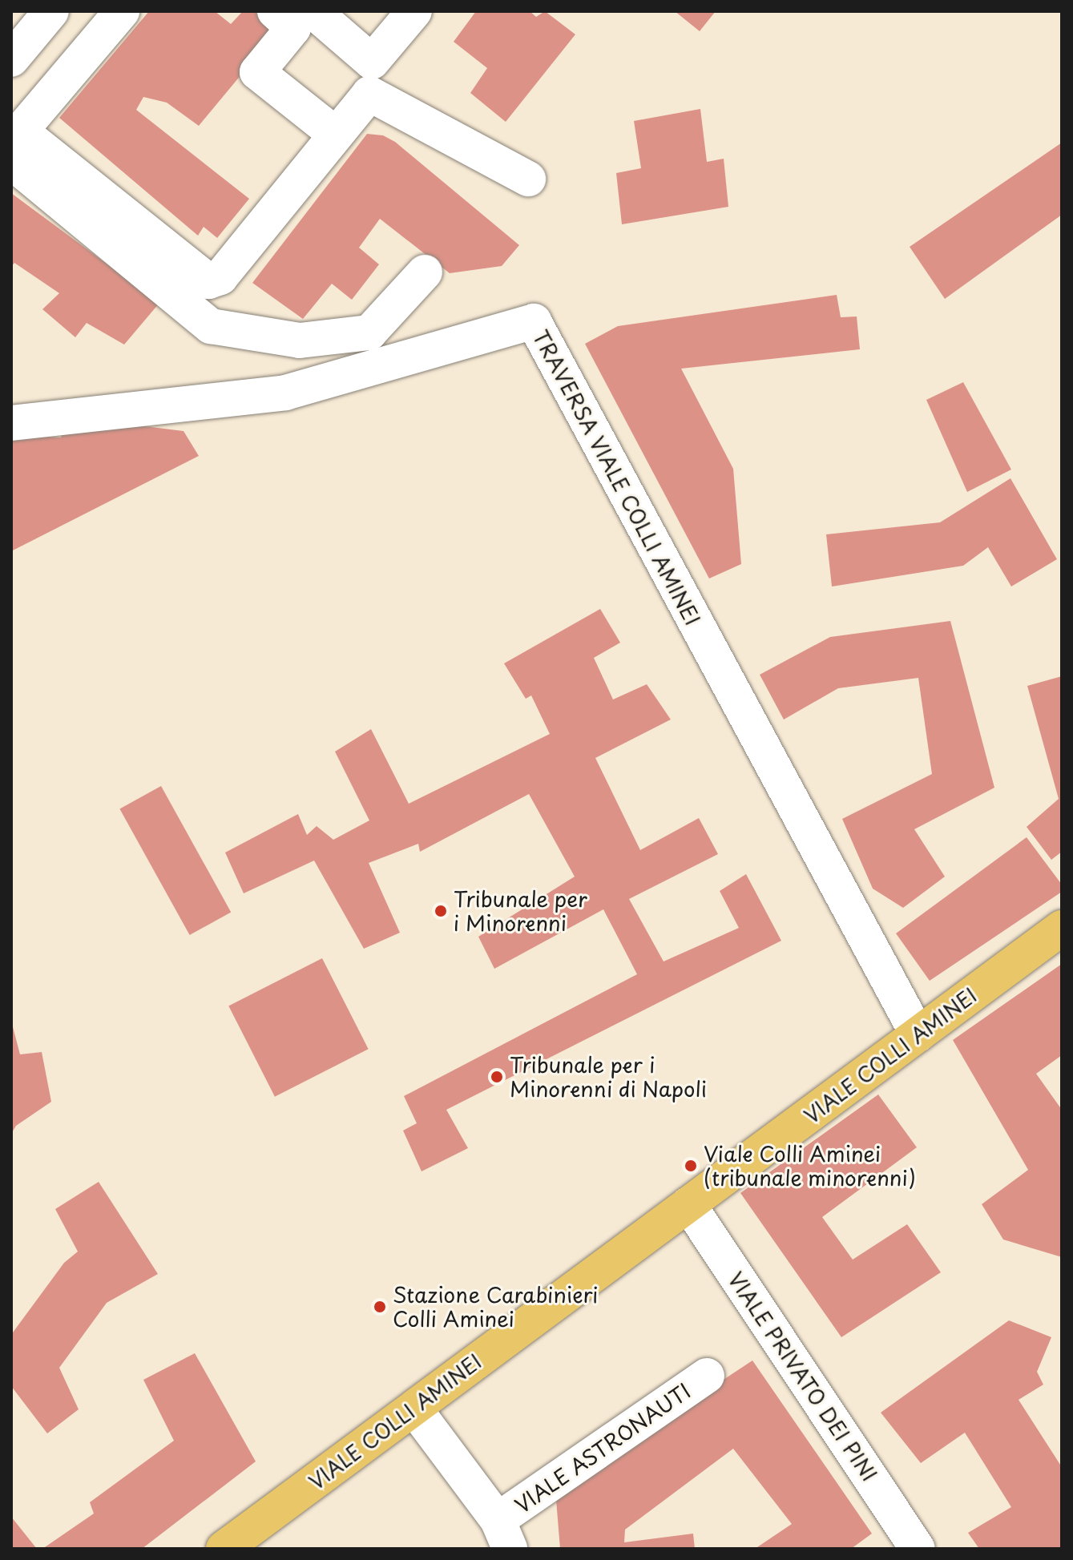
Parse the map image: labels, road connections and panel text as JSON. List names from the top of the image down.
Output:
{
  "streets": {
    "main road": ["VIALE COLLI AMINEI"],
    "street": ["TRAVERSA VIALE COLLI AMINEI", "VIALE PRIVATO DEI PINI", "VIALE ASTRONAUTI"]
  },
  "crossings": [
    ["TRAVERSA VIALE COLLI AMINEI", "VIALE COLLI AMINEI"],
    ["VIALE COLLI AMINEI", "VIALE PRIVATO DEI PINI"]
  ],
  "places": [
    "Tribunale per i Minorenni",
    "Tribunale per i Minorenni di Napoli",
    "Viale Colli Aminei (tribunale minorenni)",
    "Stazione Carabinieri Colli Aminei"
  ]
}
